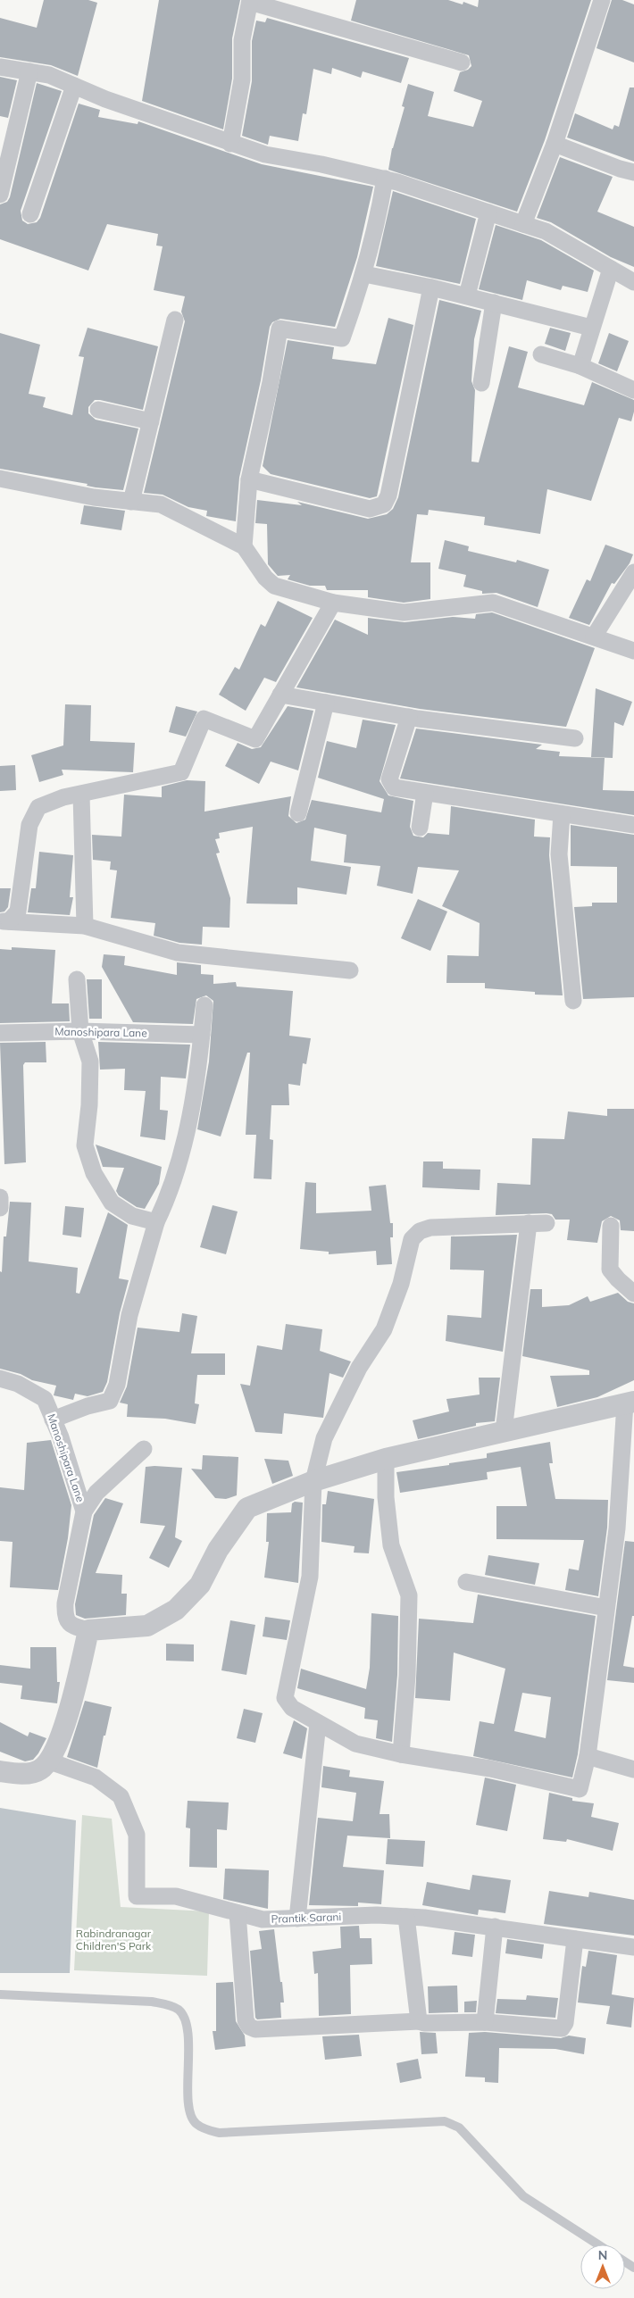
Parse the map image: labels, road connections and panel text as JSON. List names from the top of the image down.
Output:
{
  "streets": {
    "street": ["Manoshipara Lane", "Prantik Sarani"]
  },
  "parks": ["Rabindranagar Children'S Park"],
  "north": "top"
}
